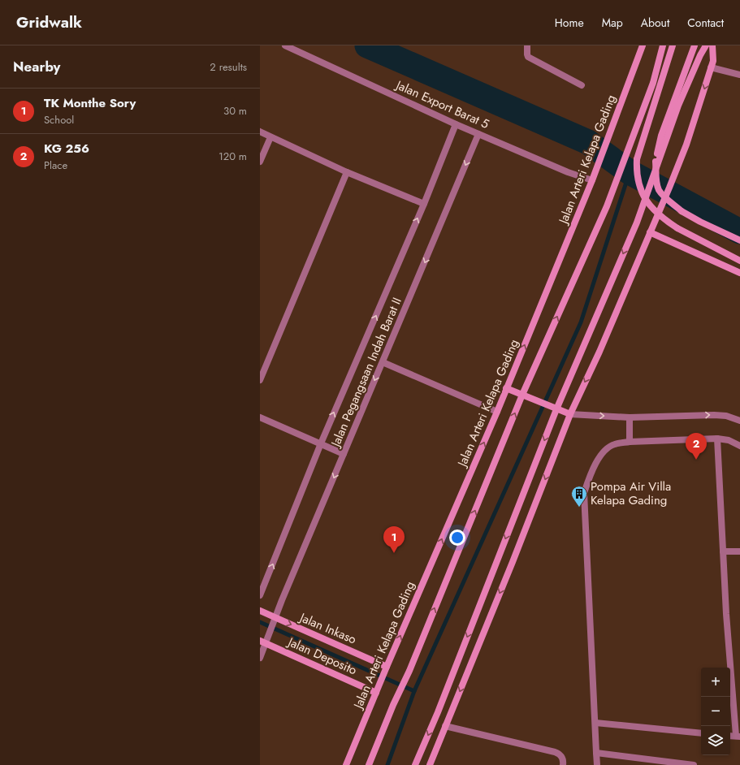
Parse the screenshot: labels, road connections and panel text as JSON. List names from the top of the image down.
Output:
{
  "streets": {
    "street": [
      "Jalan Export Barat 5",
      "Jalan Arteri Kelapa Gading",
      "Jalan Pegangsaan Indah Barat II",
      "Jalan Inkaso",
      "Jalan Deposito"
    ]
  },
  "crossings": [
    ["Jalan Export Barat 5", "Jalan Arteri Kelapa Gading"],
    ["Jalan Export Barat 5", "Jalan Pegangsaan Indah Barat II"],
    ["Jalan Arteri Kelapa Gading", "Jalan Inkaso"],
    ["Jalan Arteri Kelapa Gading", "Jalan Deposito"],
    ["Jalan Pegangsaan Indah Barat II", "Jalan Inkaso"],
    ["Jalan Pegangsaan Indah Barat II", "Jalan Deposito"]
  ],
  "one_way": ["Jalan Inkaso"],
  "places": {
    "building": ["Pompa Air Villa Kelapa Gading"]
  },
  "page": {
    "header": "Gridwalk",
    "nav": [
      "Home",
      "Map",
      "About",
      "Contact"
    ],
    "heading": ["Nearby", "2 results"],
    "list": [
      {
        "mark": "1",
        "name": "TK Monthe Sory",
        "note": "School",
        "value": "30 m"
      },
      {
        "mark": "2",
        "name": "KG 256",
        "note": "Place",
        "value": "120 m"
      }
    ],
    "pins": ["2", "1"],
    "map_buttons": ["+", "−"]
  }
}
